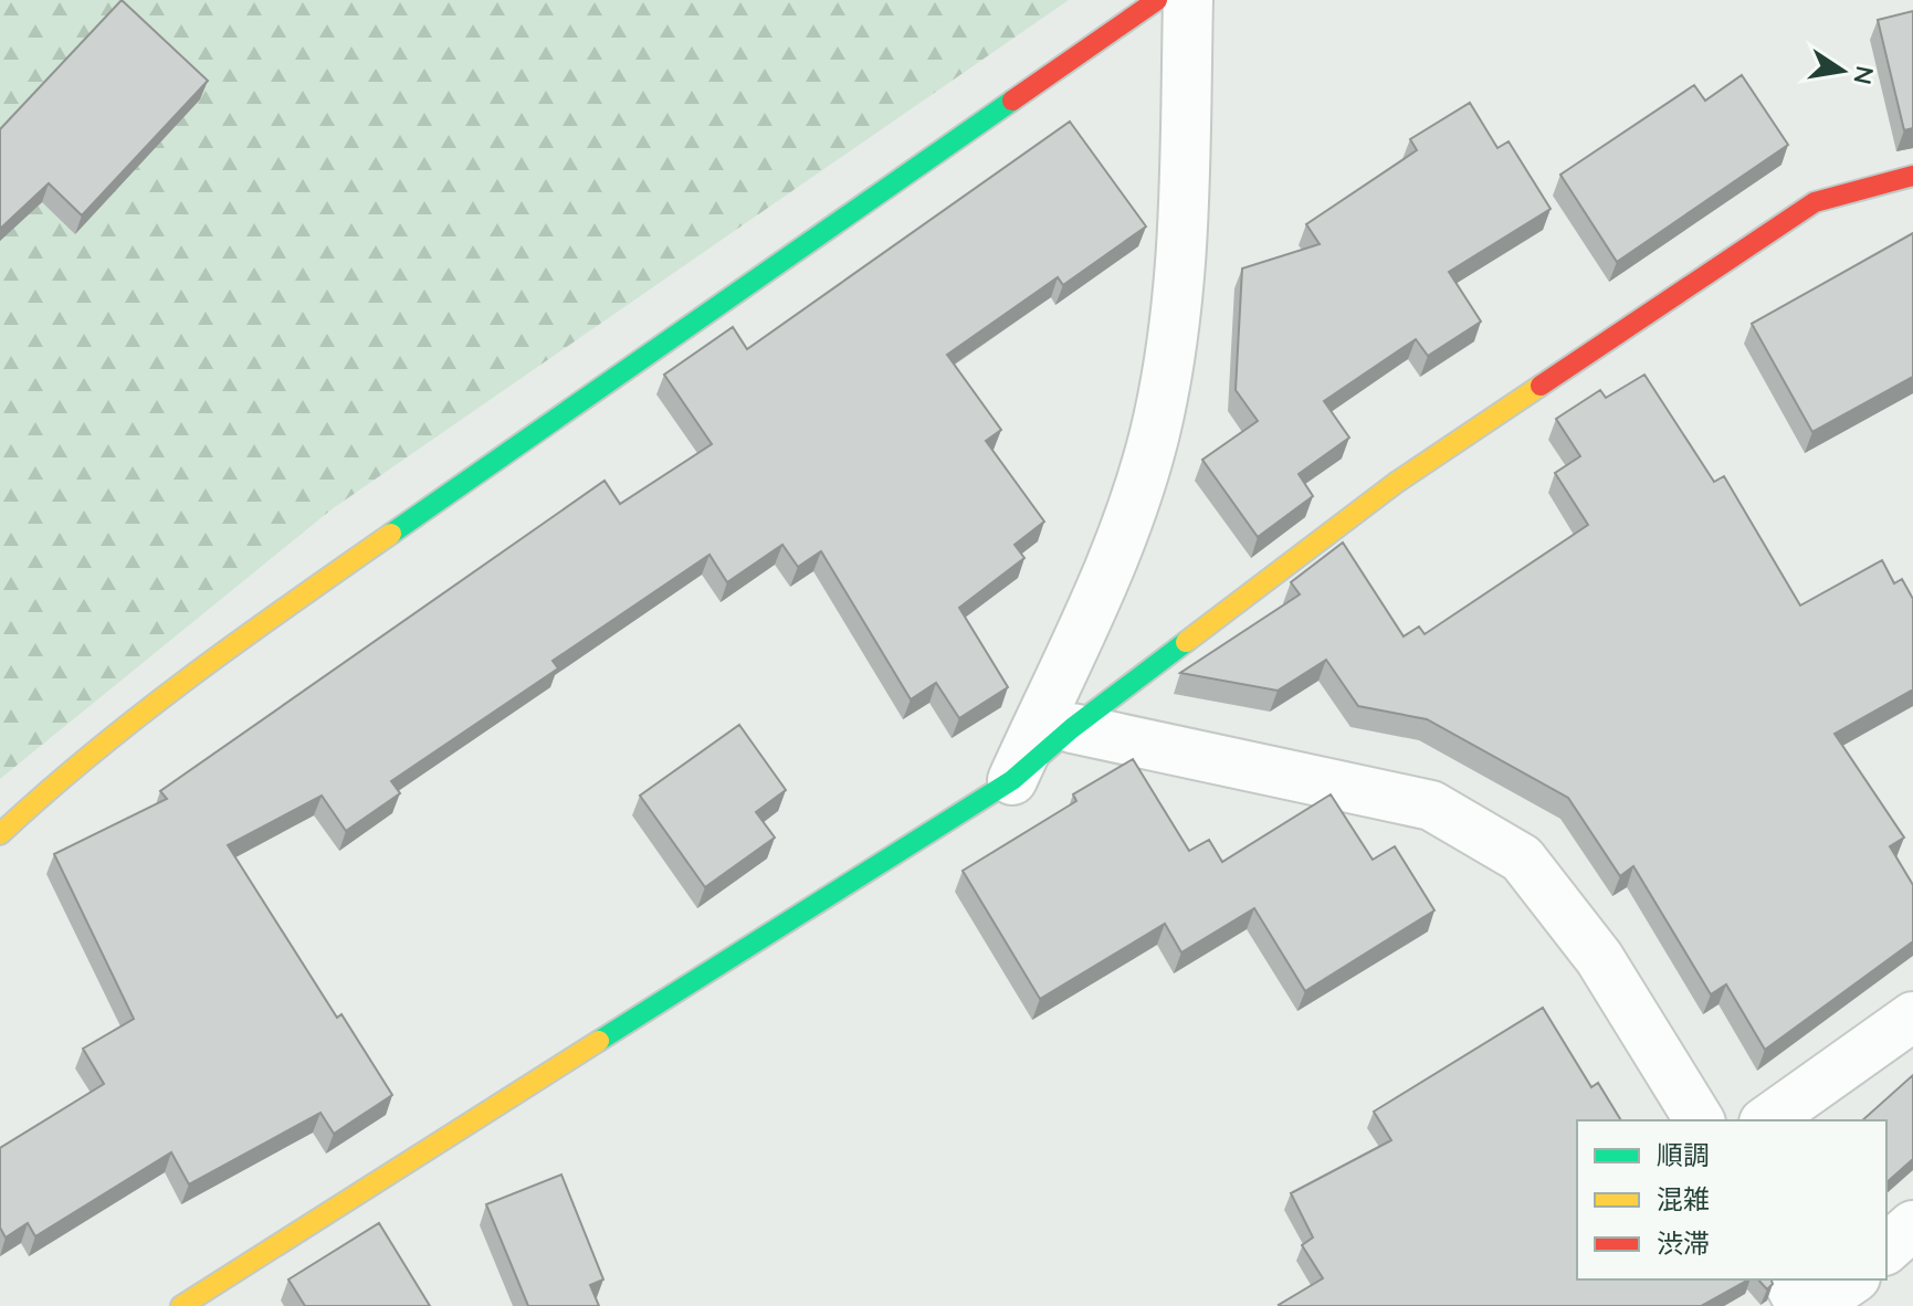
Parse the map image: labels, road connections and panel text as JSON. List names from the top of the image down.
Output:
{
  "legend": ["順調", "混雑", "渋滞"],
  "north": "right"
}
